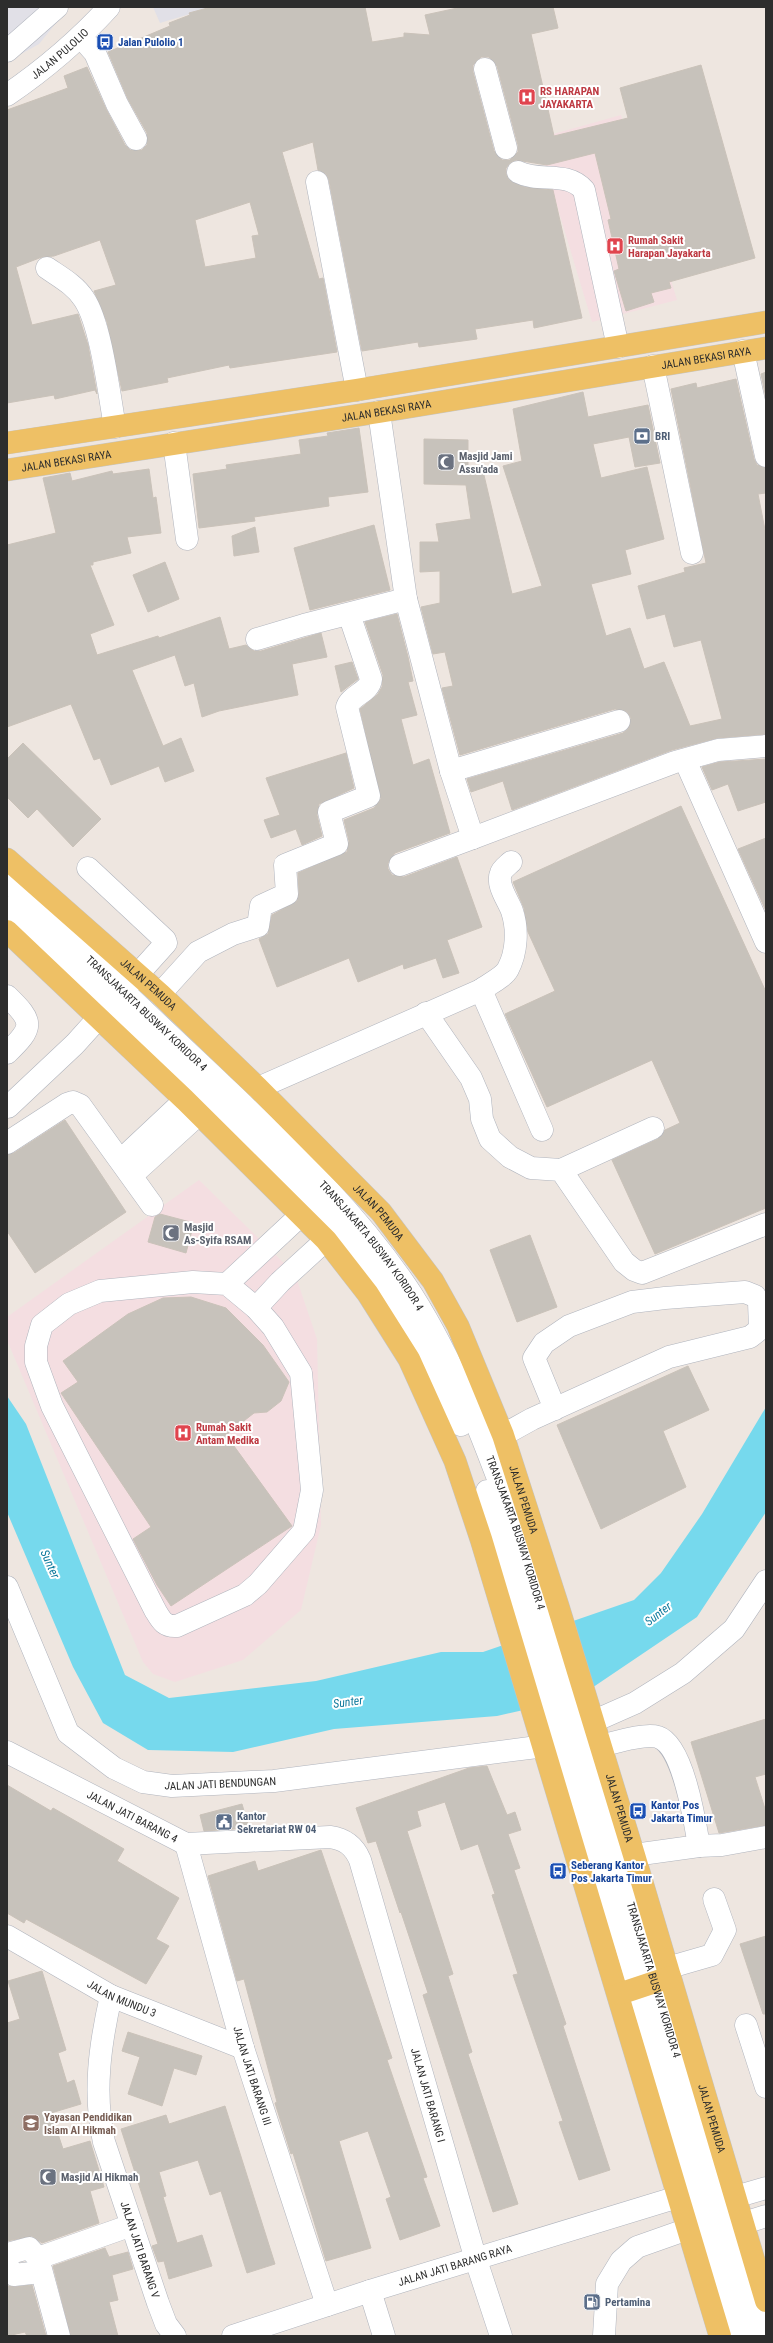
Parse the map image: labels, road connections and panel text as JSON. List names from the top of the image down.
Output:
{
  "streets": {
    "main road": ["JALAN BEKASI RAYA", "JALAN PEMUDA"],
    "street": [
      "JALAN PULOLIO",
      "TRANSJAKARTA BUSWAY KORIDOR 4",
      "JALAN JATI BENDUNGAN",
      "JALAN JATI BARANG 4",
      "JALAN MUNDU 3",
      "JALAN JATI BARANG III",
      "JALAN JATI BARANG I",
      "JALAN JATI BARANG V",
      "JALAN JATI BARANG RAYA"
    ]
  },
  "crossings": [
    ["JALAN PEMUDA", "TRANSJAKARTA BUSWAY KORIDOR 4"],
    ["JALAN PEMUDA", "JALAN JATI BENDUNGAN"],
    ["JALAN PEMUDA", "JALAN JATI BARANG RAYA"],
    ["JALAN JATI BARANG 4", "JALAN JATI BARANG III"],
    ["JALAN JATI BARANG 4", "JALAN JATI BARANG I"],
    ["JALAN MUNDU 3", "JALAN JATI BARANG III"],
    ["JALAN MUNDU 3", "JALAN JATI BARANG V"],
    ["JALAN JATI BARANG III", "JALAN JATI BARANG RAYA"],
    ["JALAN JATI BARANG I", "JALAN JATI BARANG RAYA"]
  ],
  "water": ["Sunter"],
  "places": {
    "bus stop": ["Jalan Pulolio 1", "Kantor Pos Jakarta Timur", "Seberang Kantor Pos Jakarta Timur"],
    "hospital": ["RS HARAPAN JAYAKARTA", "Rumah Sakit Harapan Jayakarta", "Rumah Sakit Antam Medika"],
    "bank": ["BRI"],
    "mosque": ["Masjid Jami Assu'ada", "Masjid As-Syifa RSAM", "Masjid Al Hikmah"],
    "public building": ["Kantor Sekretariat RW 04"],
    "school or university": ["Yayasan Pendidikan Islam Al Hikmah"],
    "fuel station": ["Pertamina"]
  }
}
